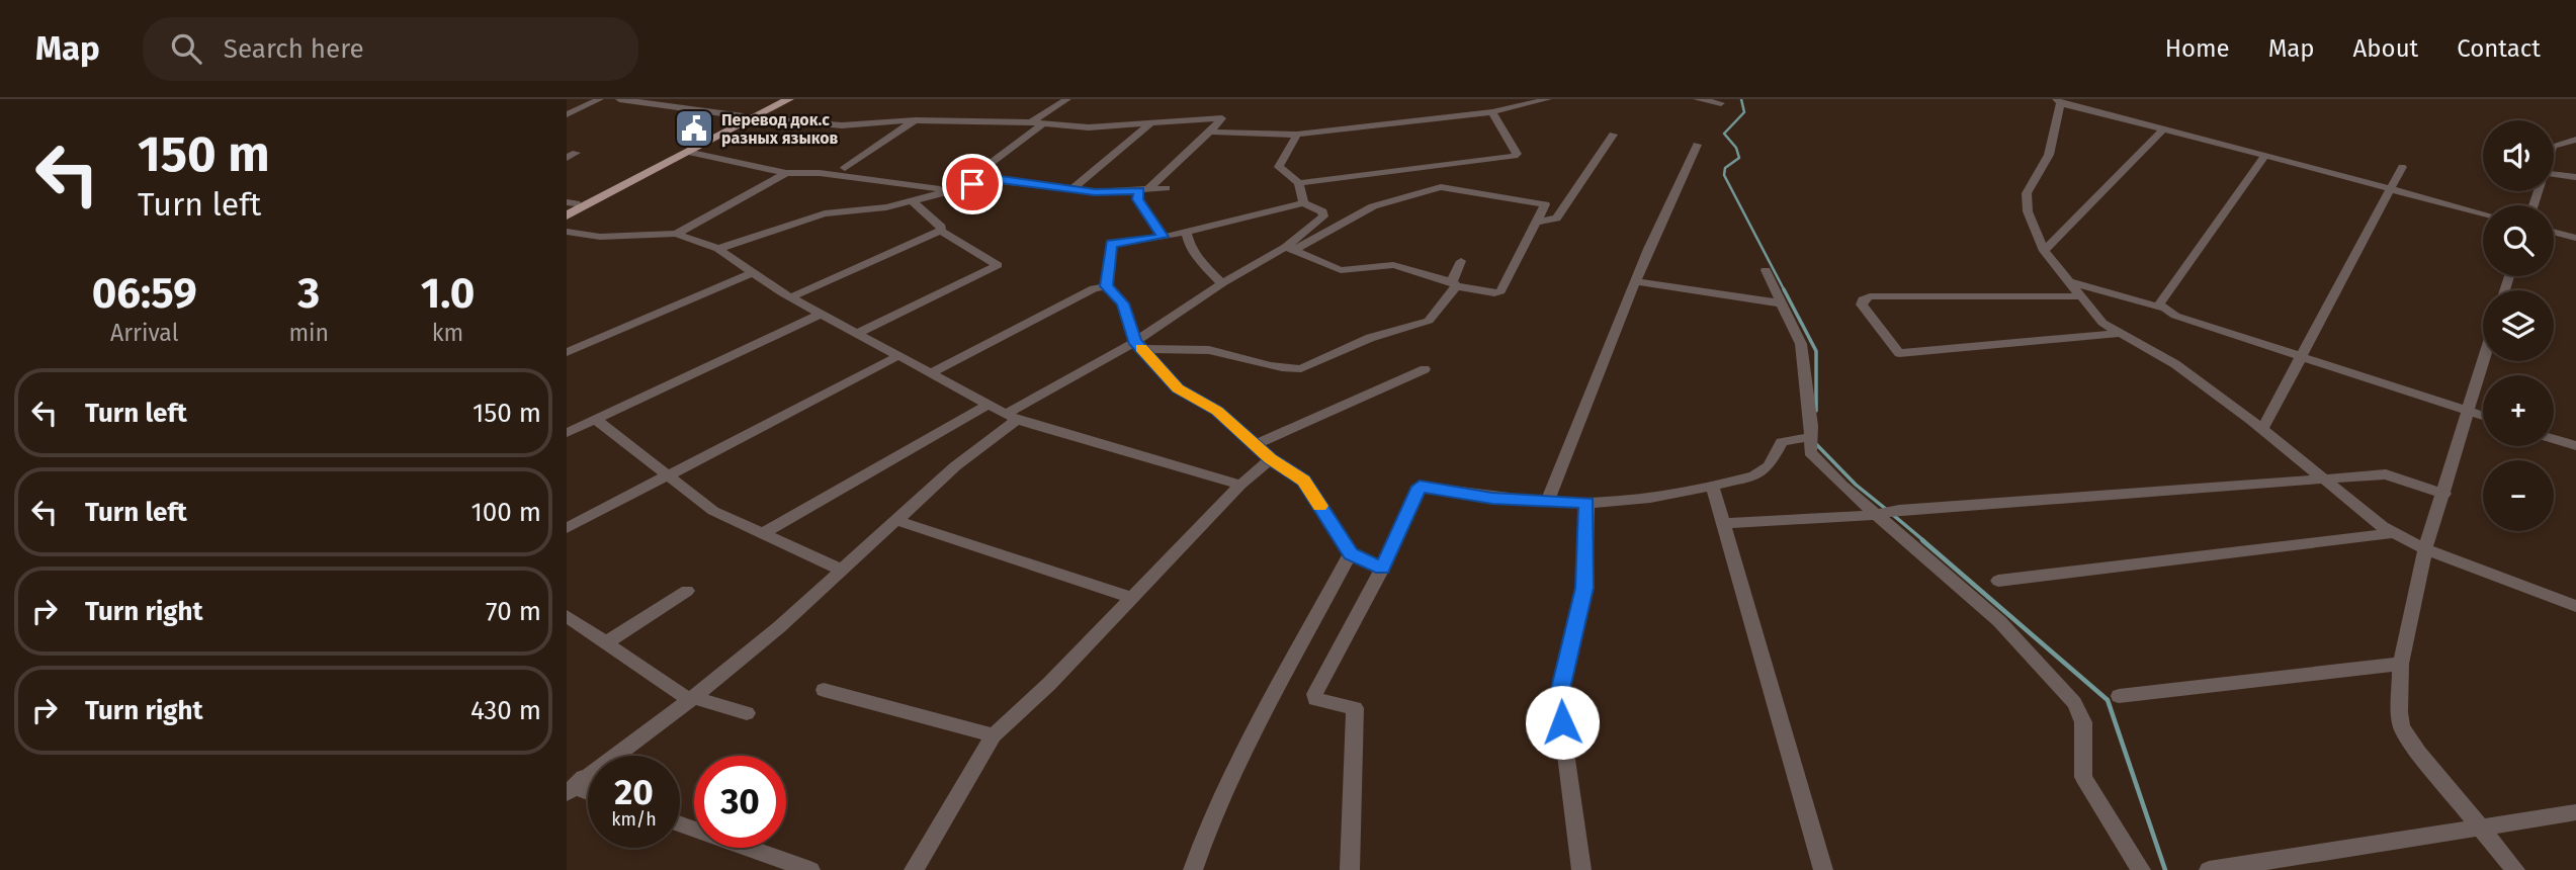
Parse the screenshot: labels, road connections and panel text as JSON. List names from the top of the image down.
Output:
{
  "places": {
    "public building": ["Перевод док.с разных языков"]
  },
  "page": {
    "header": "Map",
    "search": "Search here",
    "nav": [
      "Home",
      "Map",
      "About",
      "Contact"
    ],
    "turn": ["150 m", "Turn left"],
    "map_buttons": ["+", "−"],
    "eta": [
      "06:59",
      "Arrival",
      "3",
      "min",
      "1.0",
      "km"
    ],
    "list": [
      {
        "name": "Turn left",
        "value": "150 m"
      },
      {
        "name": "Turn left",
        "value": "100 m"
      },
      {
        "name": "Turn right",
        "value": "70 m"
      },
      {
        "name": "Turn right",
        "value": "430 m"
      }
    ],
    "speed": "20 km/h",
    "limit": "30"
  }
}
